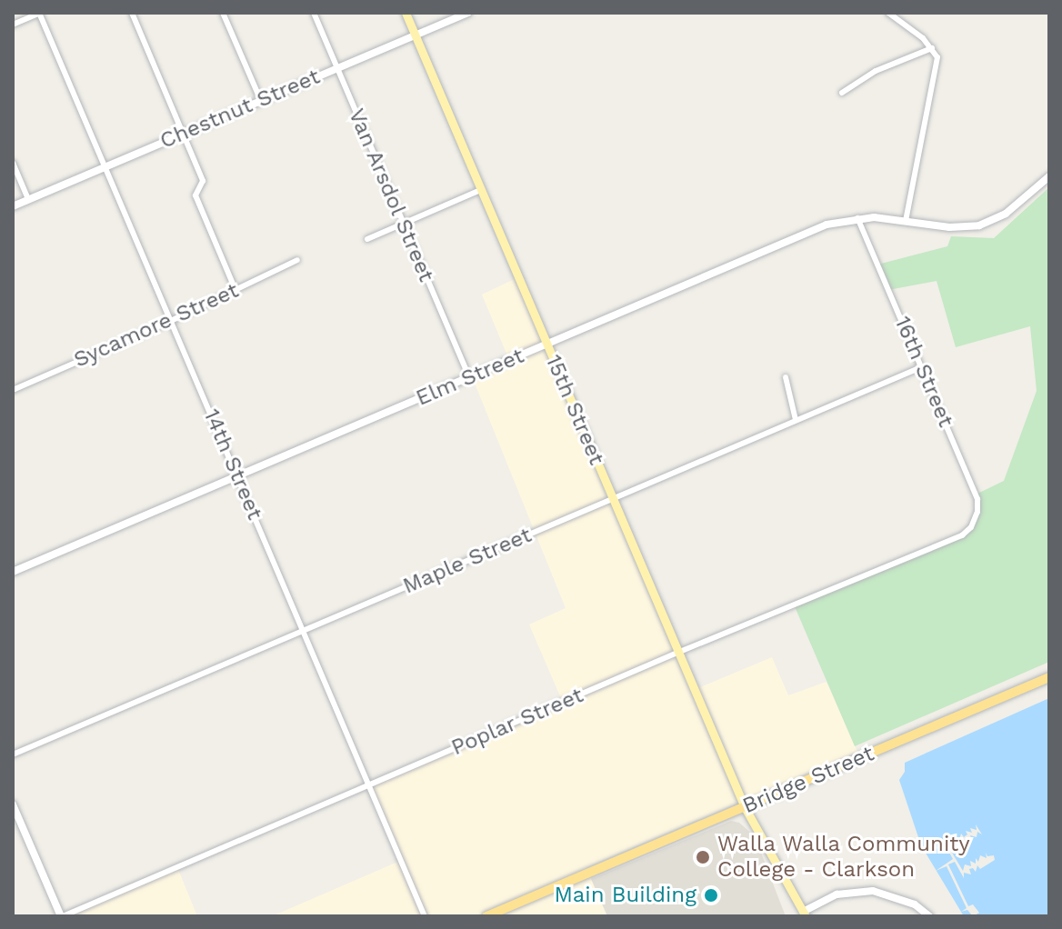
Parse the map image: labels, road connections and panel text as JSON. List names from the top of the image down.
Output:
{
  "streets": {
    "highway": ["Bridge Street"],
    "main road": ["Chestnut Street", "Elm Street", "15th Street"],
    "street": [
      "Van Arsdol Street",
      "Sycamore Street",
      "16th Street",
      "14th Street",
      "Maple Street",
      "Poplar Street"
    ]
  },
  "crossings": [
    ["Chestnut Street", "Van Arsdol Street"],
    ["Chestnut Street", "15th Street"],
    ["Chestnut Street", "14th Street"],
    ["Van Arsdol Street", "Elm Street"],
    ["Sycamore Street", "14th Street"],
    ["16th Street", "Elm Street"],
    ["16th Street", "Maple Street"],
    ["16th Street", "Poplar Street"],
    ["Elm Street", "15th Street"],
    ["Elm Street", "14th Street"],
    ["15th Street", "Maple Street"],
    ["15th Street", "Poplar Street"],
    ["15th Street", "Bridge Street"],
    ["14th Street", "Maple Street"],
    ["14th Street", "Poplar Street"]
  ],
  "places": ["Walla Walla Community College - Clarkson", "Main Building"]
}
